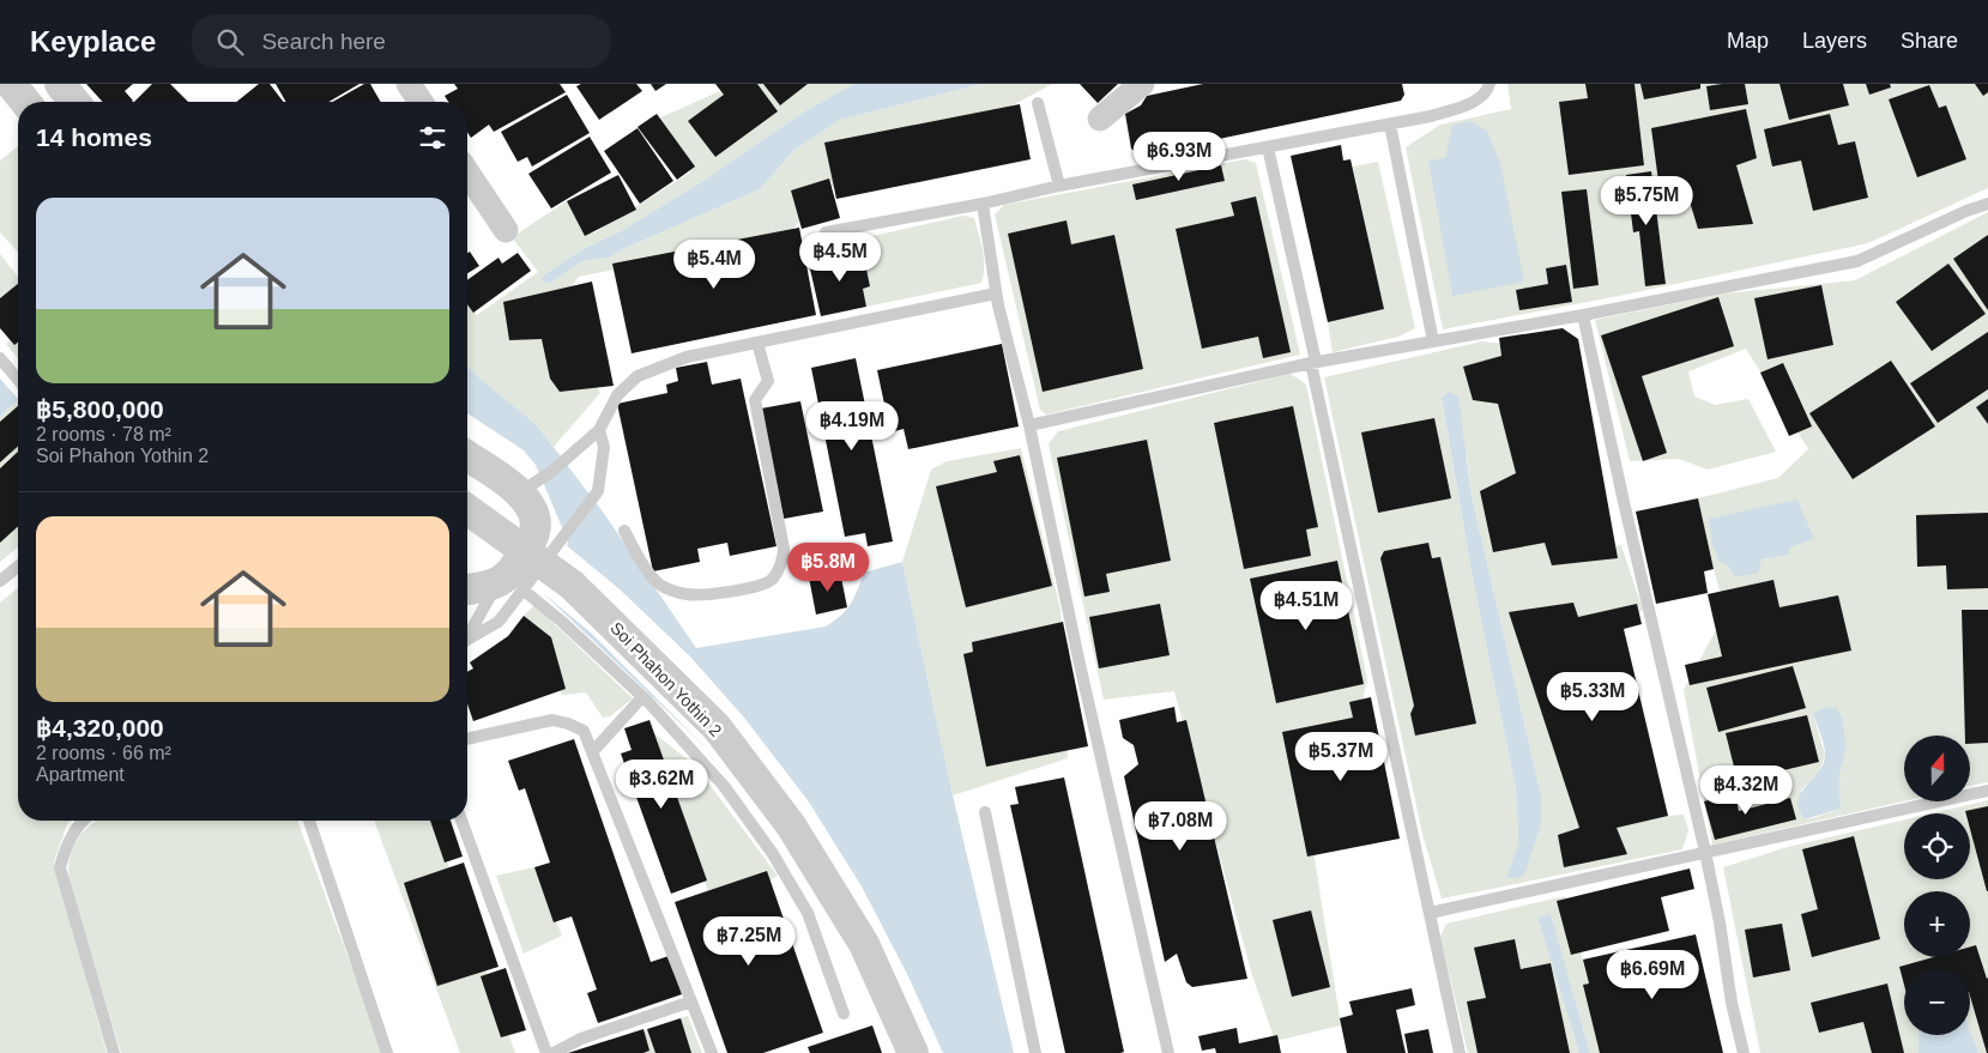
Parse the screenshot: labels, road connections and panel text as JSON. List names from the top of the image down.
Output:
{
  "streets": {
    "street": ["Soi Phahon Yothin 2"]
  },
  "north": "top",
  "page": {
    "header": "Keyplace",
    "search": "Search here",
    "nav": ["Map", "Layers", "Share"],
    "heading": "14 homes",
    "price": [
      "฿6.93M",
      "฿5.75M",
      "฿4.5M",
      "฿5.4M",
      "฿4.19M",
      "฿5.8M",
      "฿4.51M",
      "฿5.33M",
      "฿5.37M",
      "฿3.62M",
      "฿4.32M",
      "฿7.08M",
      "฿7.25M",
      "฿6.69M"
    ],
    "list": [
      {
        "name": "฿5,800,000",
        "note": "2 rooms · 78 m² · Soi Phahon Yothin 2"
      },
      {
        "name": "฿4,320,000",
        "note": "2 rooms · 66 m² · Apartment"
      }
    ],
    "map_buttons": ["+", "−"]
  }
}
